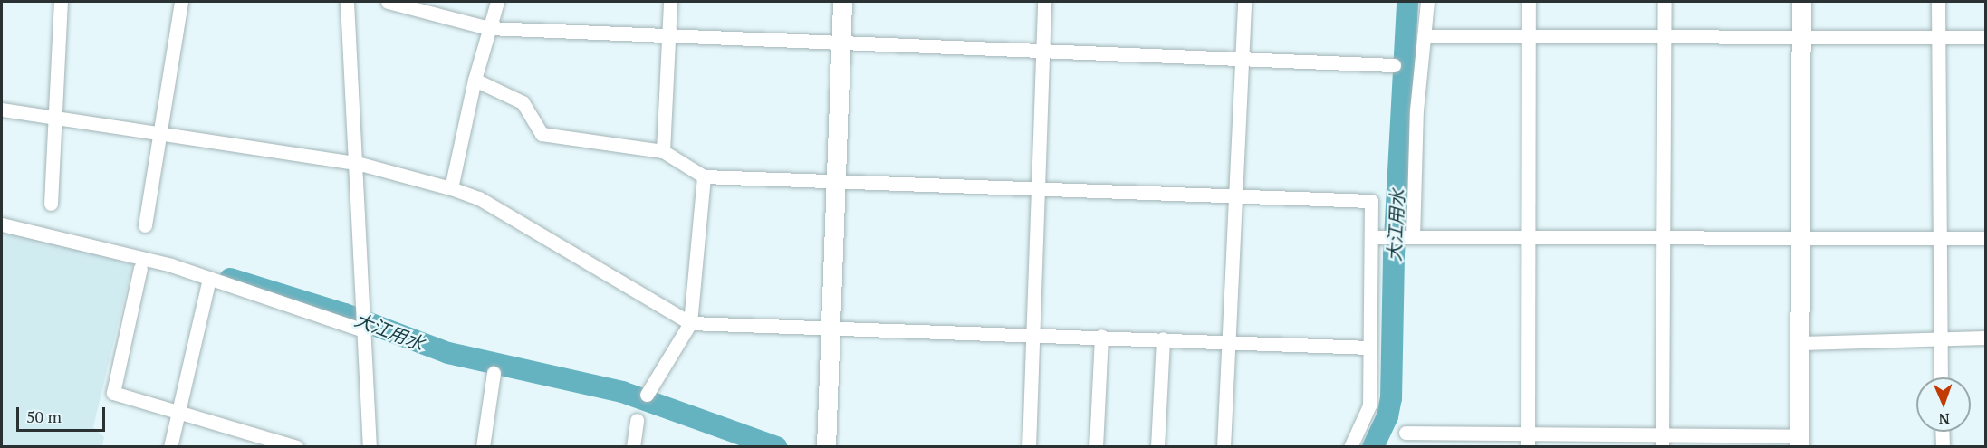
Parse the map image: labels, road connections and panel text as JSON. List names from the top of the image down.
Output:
{
  "water": ["大江用水"],
  "scale_bar": "50 m",
  "north": "bottom"
}
